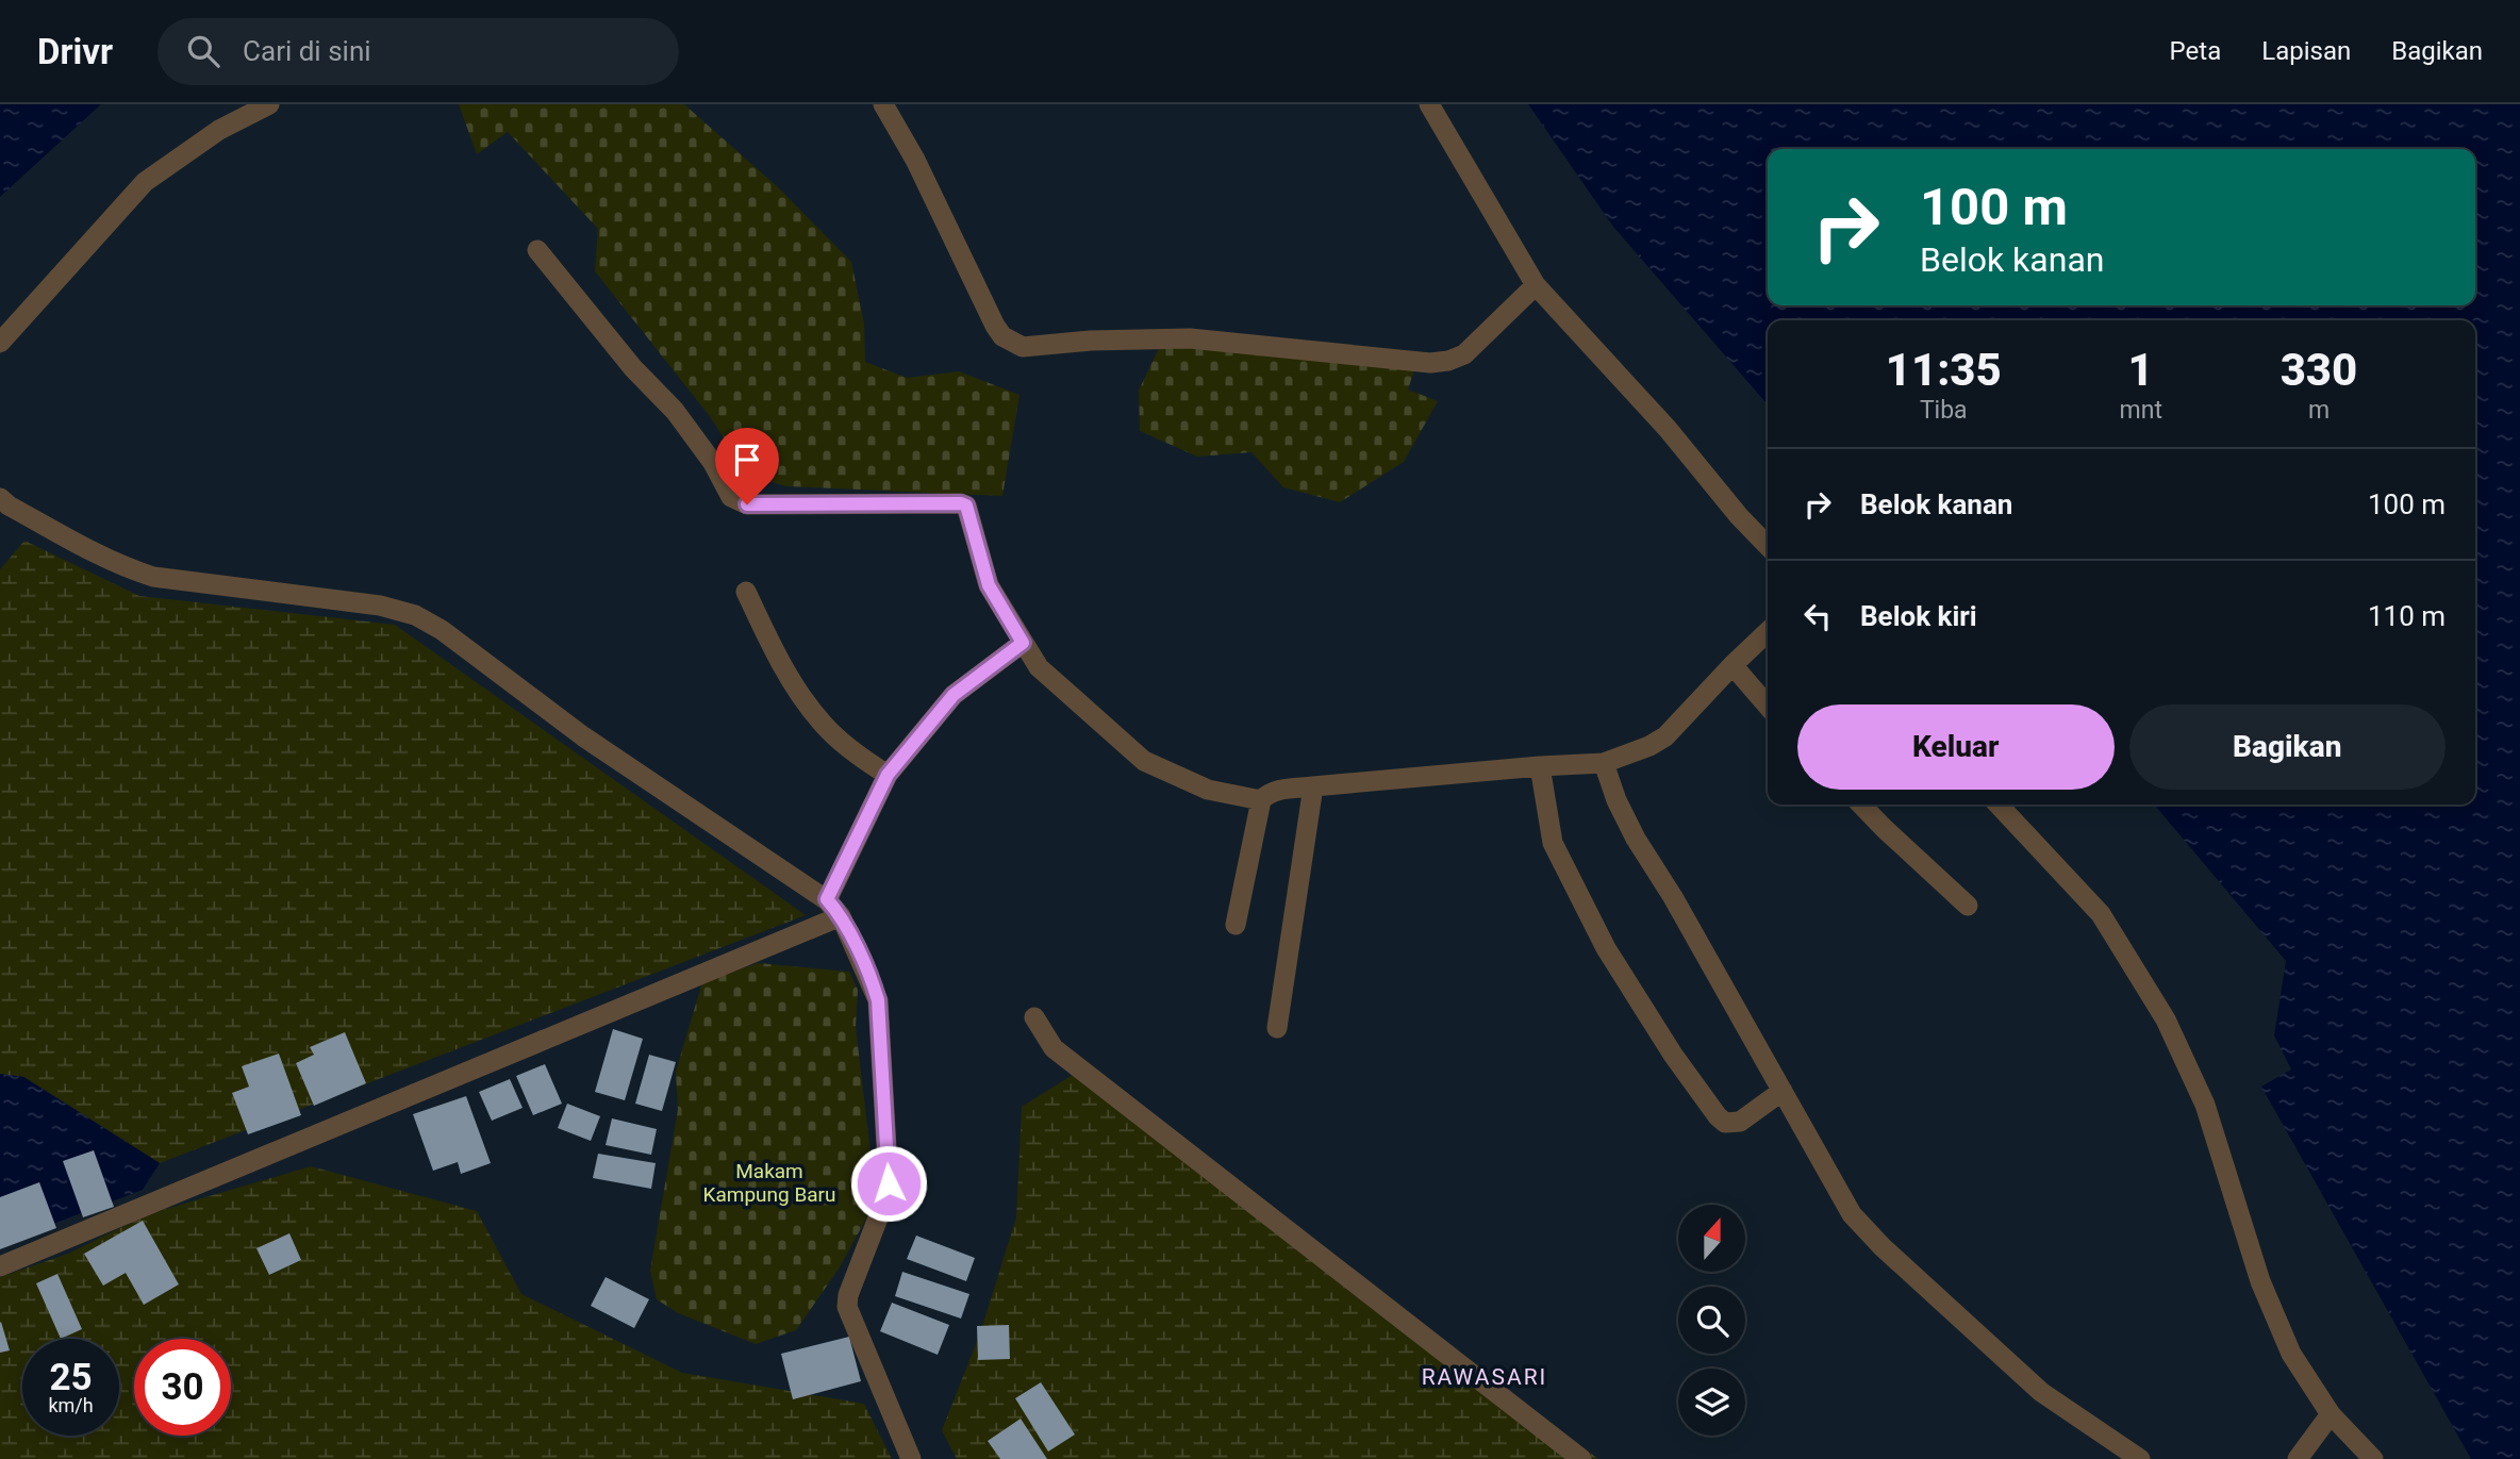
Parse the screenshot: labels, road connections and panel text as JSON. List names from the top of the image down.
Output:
{
  "districts": ["RAWASARI"],
  "parks": ["Makam Kampung Baru"],
  "north": "top",
  "page": {
    "header": "Drivr",
    "search": "Cari di sini",
    "nav": ["Peta", "Lapisan", "Bagikan"],
    "turn": ["100 m", "Belok kanan"],
    "eta": [
      "11:35",
      "Tiba",
      "1",
      "mnt",
      "330",
      "m"
    ],
    "list": [
      {
        "name": "Belok kanan",
        "value": "100 m"
      },
      {
        "name": "Belok kiri",
        "value": "110 m"
      }
    ],
    "buttons": ["Keluar", "Bagikan"],
    "speed": "25 km/h",
    "limit": "30"
  }
}
